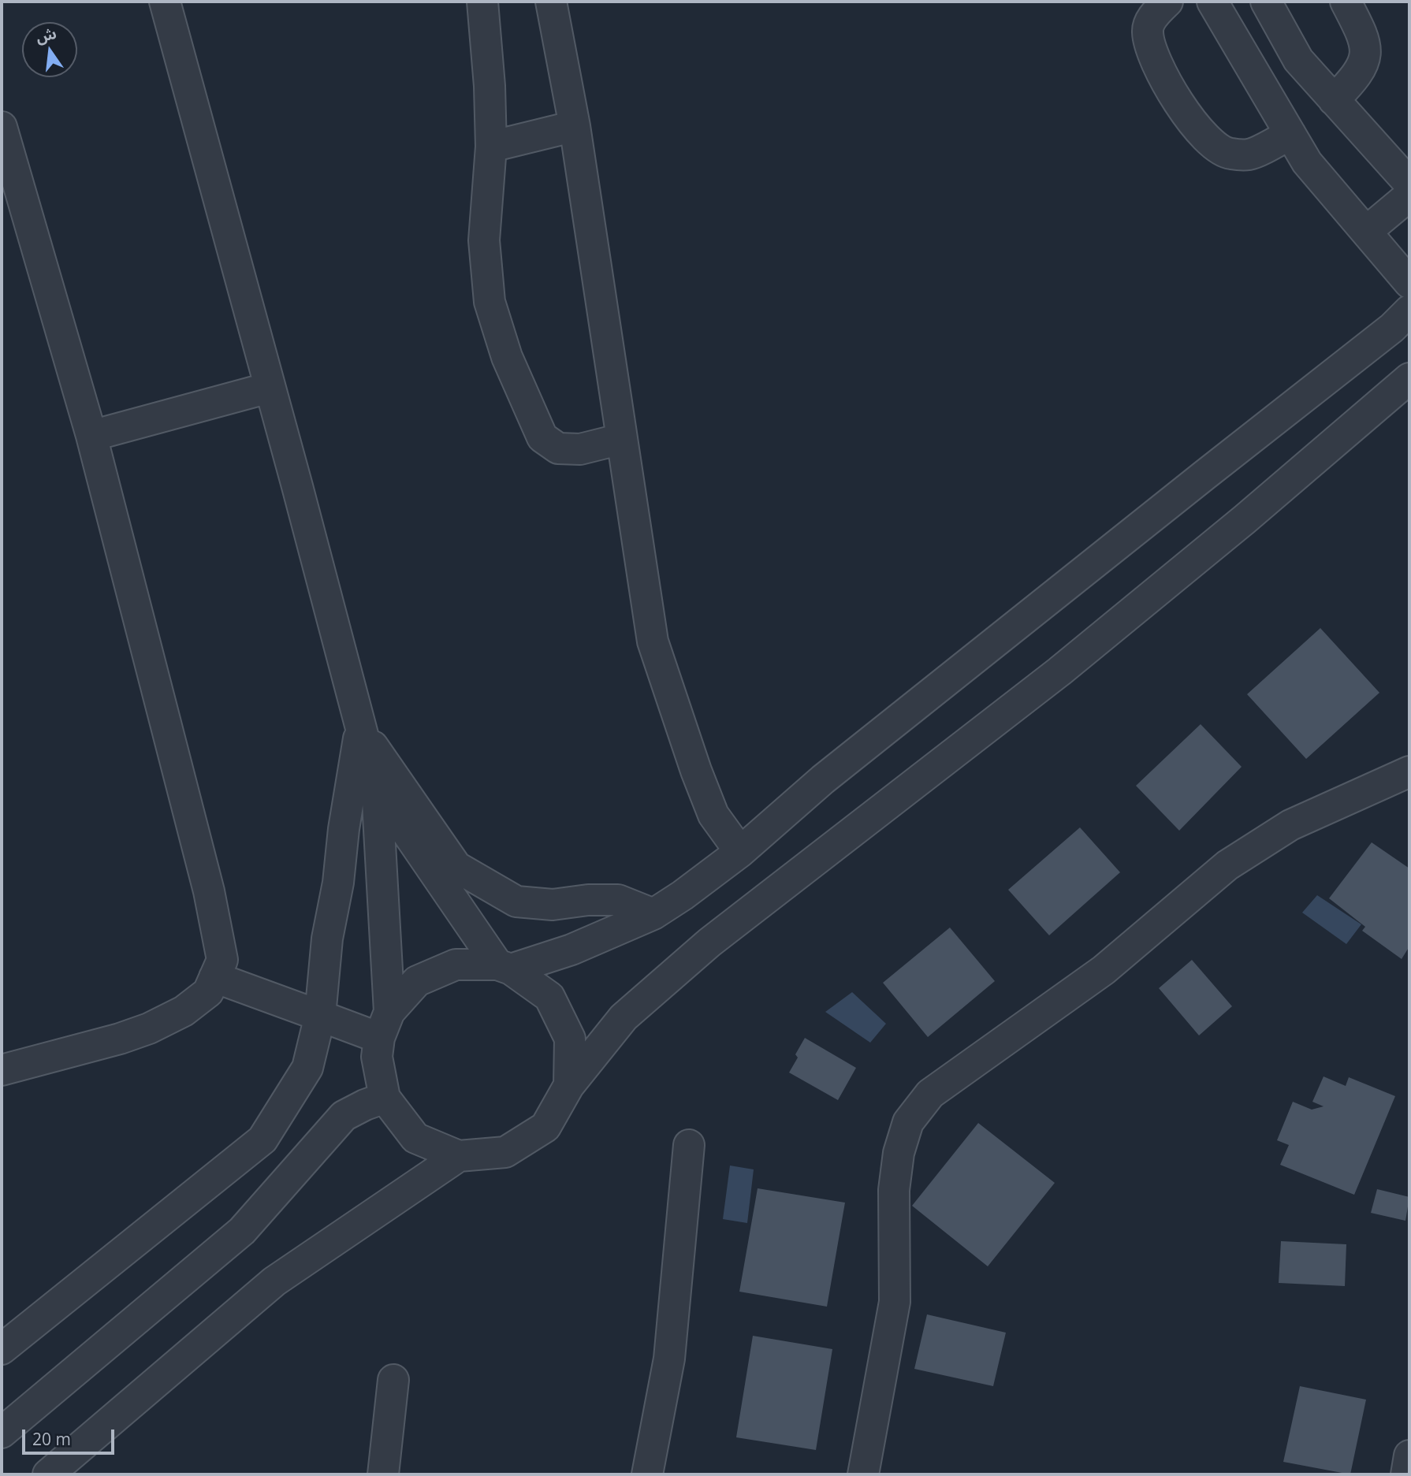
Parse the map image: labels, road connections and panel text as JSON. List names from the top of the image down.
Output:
{
  "scale_bar": "20 m",
  "north": "top"
}
